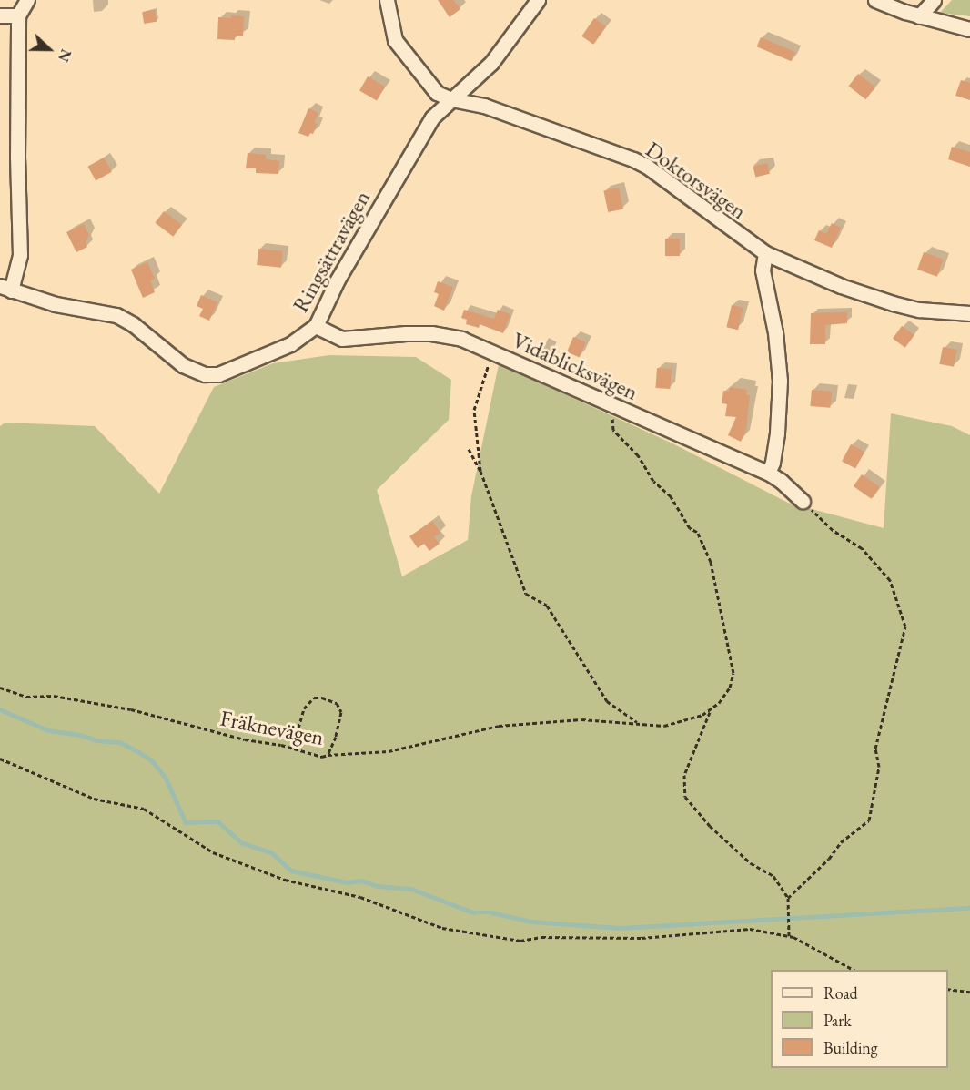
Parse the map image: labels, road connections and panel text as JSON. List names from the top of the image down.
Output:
{
  "streets": {
    "street": ["Doktorsvägen", "Ringsättravägen", "Vidablicksvägen"],
    "path": ["Fräknevägen"]
  },
  "crossings": [
    ["Doktorsvägen", "Ringsättravägen"],
    ["Ringsättravägen", "Vidablicksvägen"]
  ],
  "legend": ["Road", "Park", "Building"],
  "north": "right"
}
